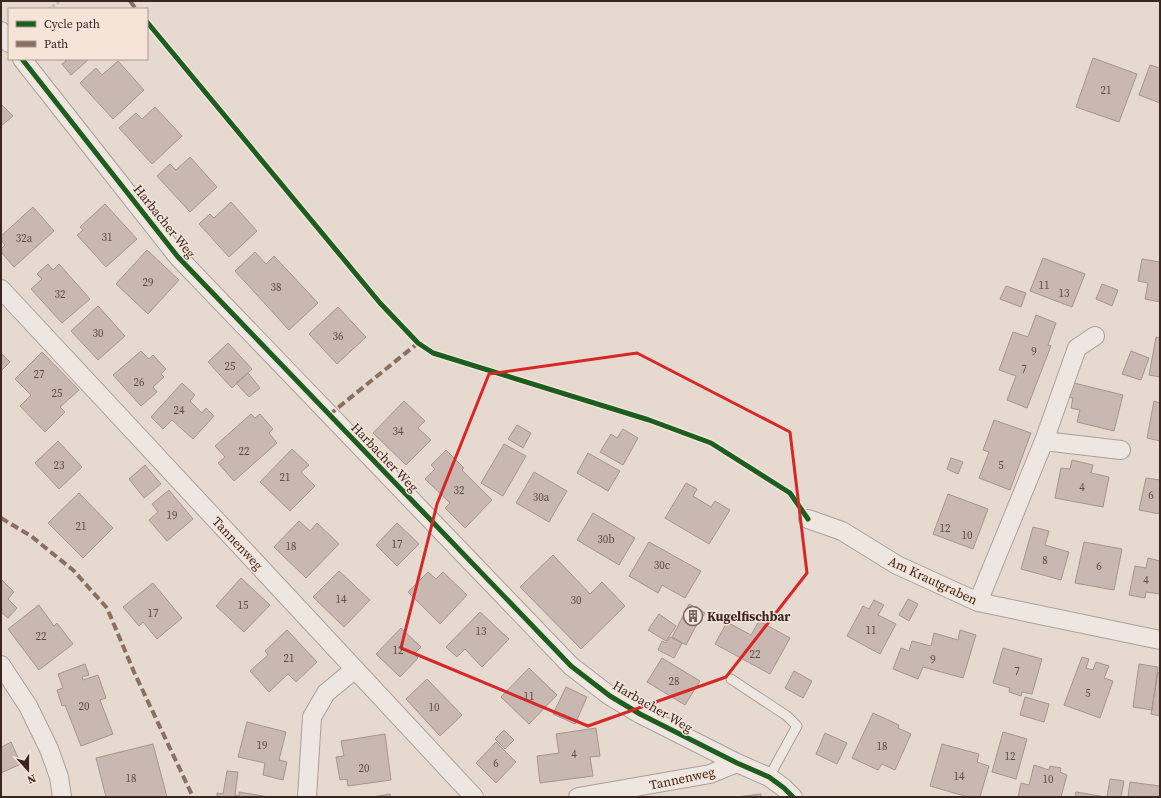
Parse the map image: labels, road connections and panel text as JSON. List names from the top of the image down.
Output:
{
  "streets": {
    "street": ["Harbacher Weg", "Tannenweg", "Am Krautgraben"]
  },
  "crossings": [
    ["Harbacher Weg", "Tannenweg"]
  ],
  "places": {
    "building": ["Kugelfischbar"]
  },
  "house_numbers": [
    "21",
    "31",
    "32a",
    "29",
    "11",
    "38",
    "13",
    "32",
    "30",
    "36",
    "9",
    "25",
    "7",
    "27",
    "26",
    "25",
    "24",
    "34",
    "22",
    "23",
    "5",
    "21",
    "4",
    "32",
    "6",
    "30a",
    "19",
    "21",
    "12",
    "10",
    "30b",
    "17",
    "18",
    "8",
    "30c",
    "6",
    "4",
    "14",
    "30",
    "15",
    "17",
    "11",
    "13",
    "22",
    "12",
    "22",
    "21",
    "9",
    "7",
    "28",
    "5",
    "11",
    "20",
    "10",
    "19",
    "18",
    "4",
    "12",
    "6",
    "20",
    "14",
    "18",
    "10"
  ],
  "legend": ["Cycle path", "Path"],
  "north": "bottom"
}
